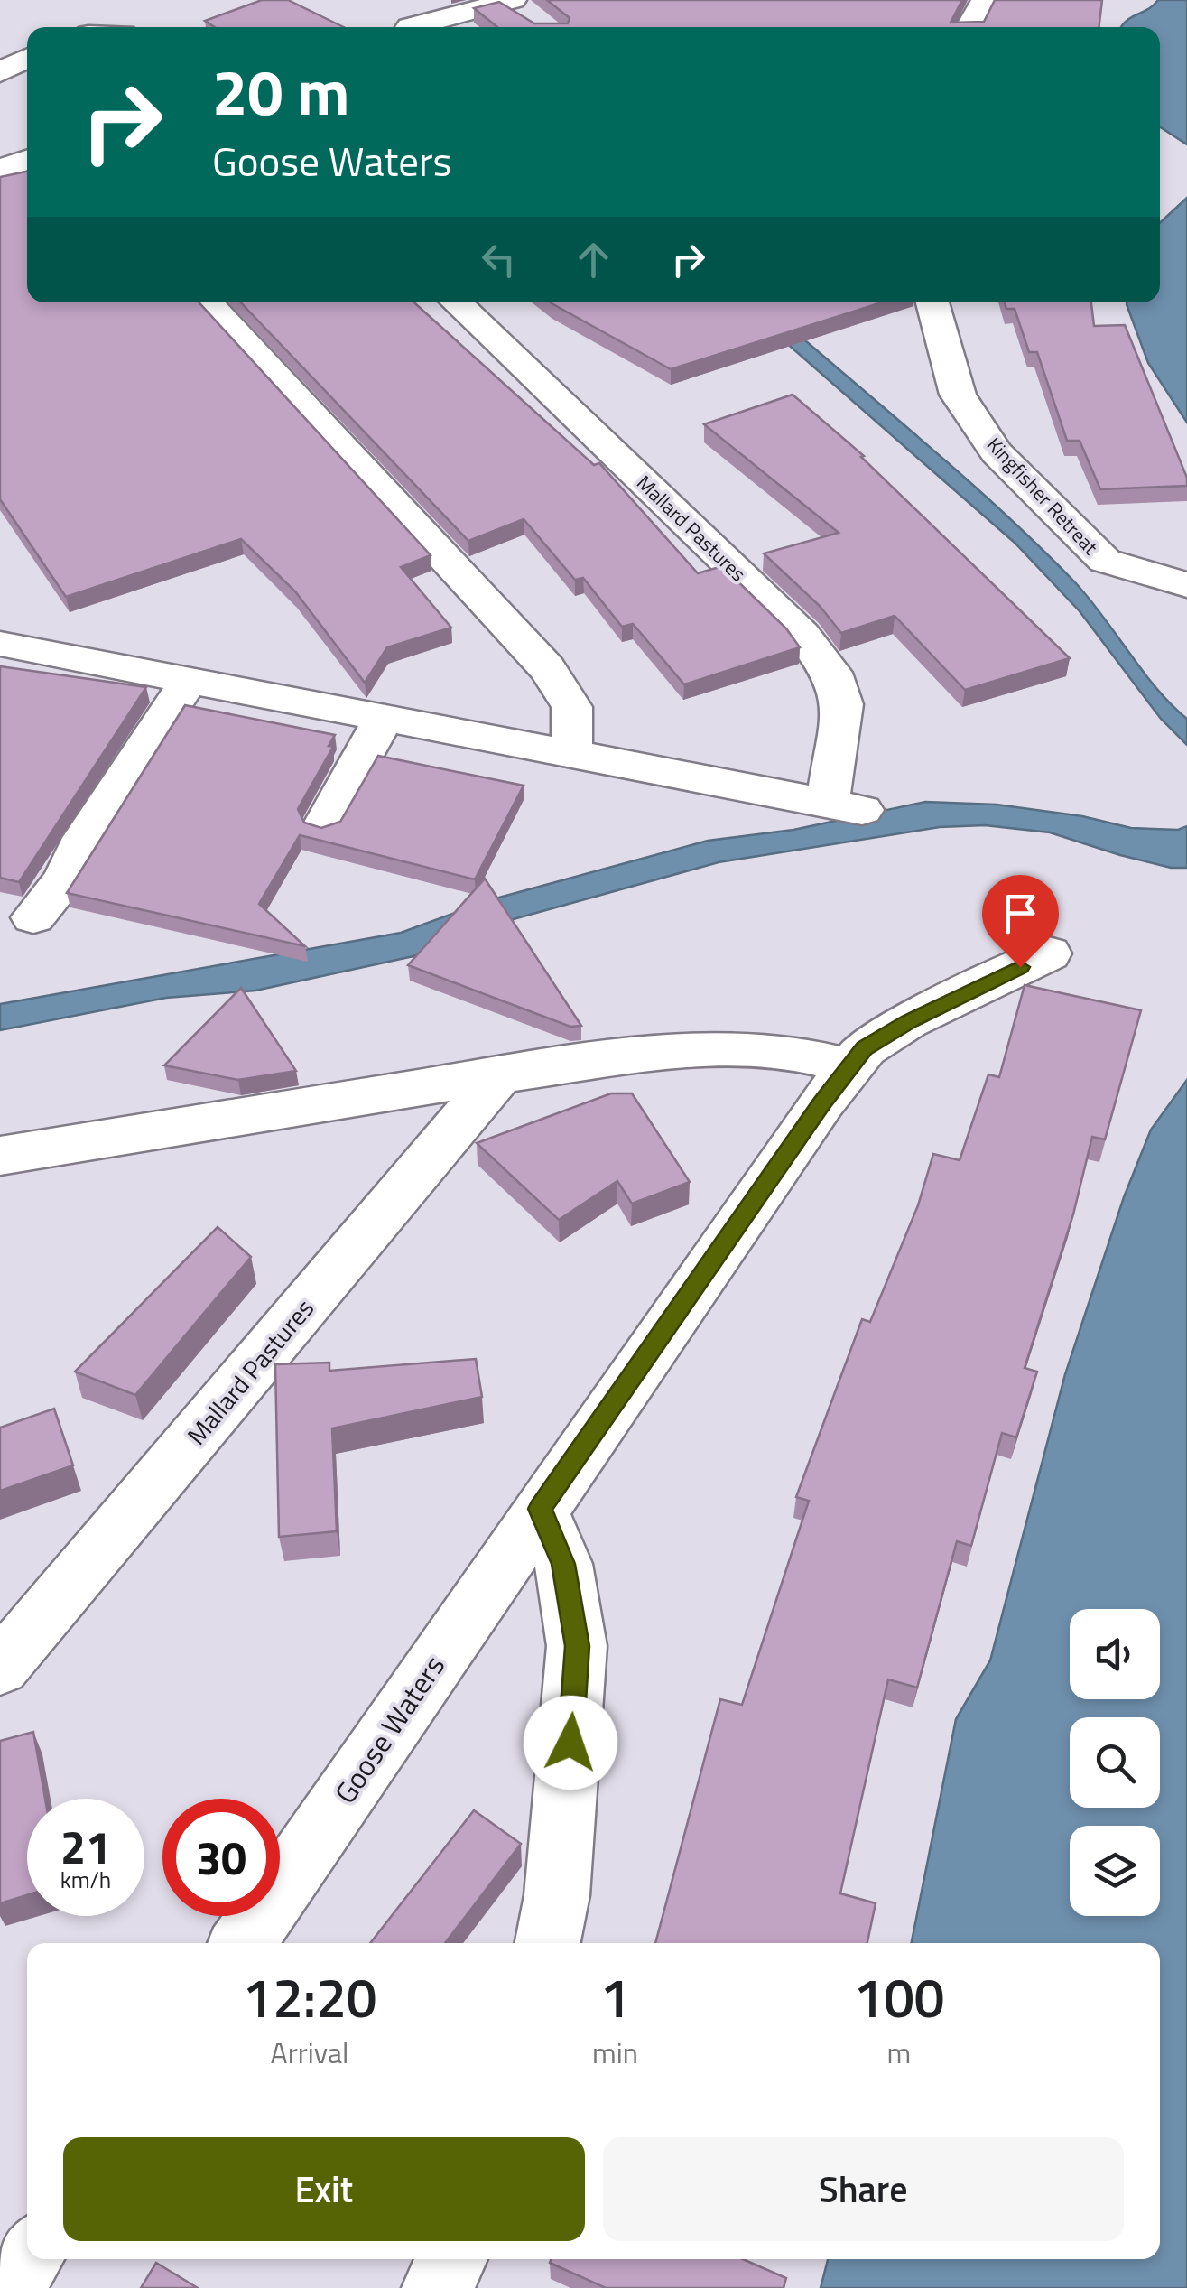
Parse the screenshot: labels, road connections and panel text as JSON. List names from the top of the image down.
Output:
{
  "streets": {
    "street": ["Kingfisher Retreat", "Mallard Pastures", "Goose Waters"]
  },
  "page": {
    "turn": ["20 m", "Goose Waters"],
    "speed": "21 km/h",
    "limit": "30",
    "eta": [
      "12:20",
      "Arrival",
      "1",
      "min",
      "100",
      "m"
    ],
    "buttons": ["Exit", "Share"]
  }
}
